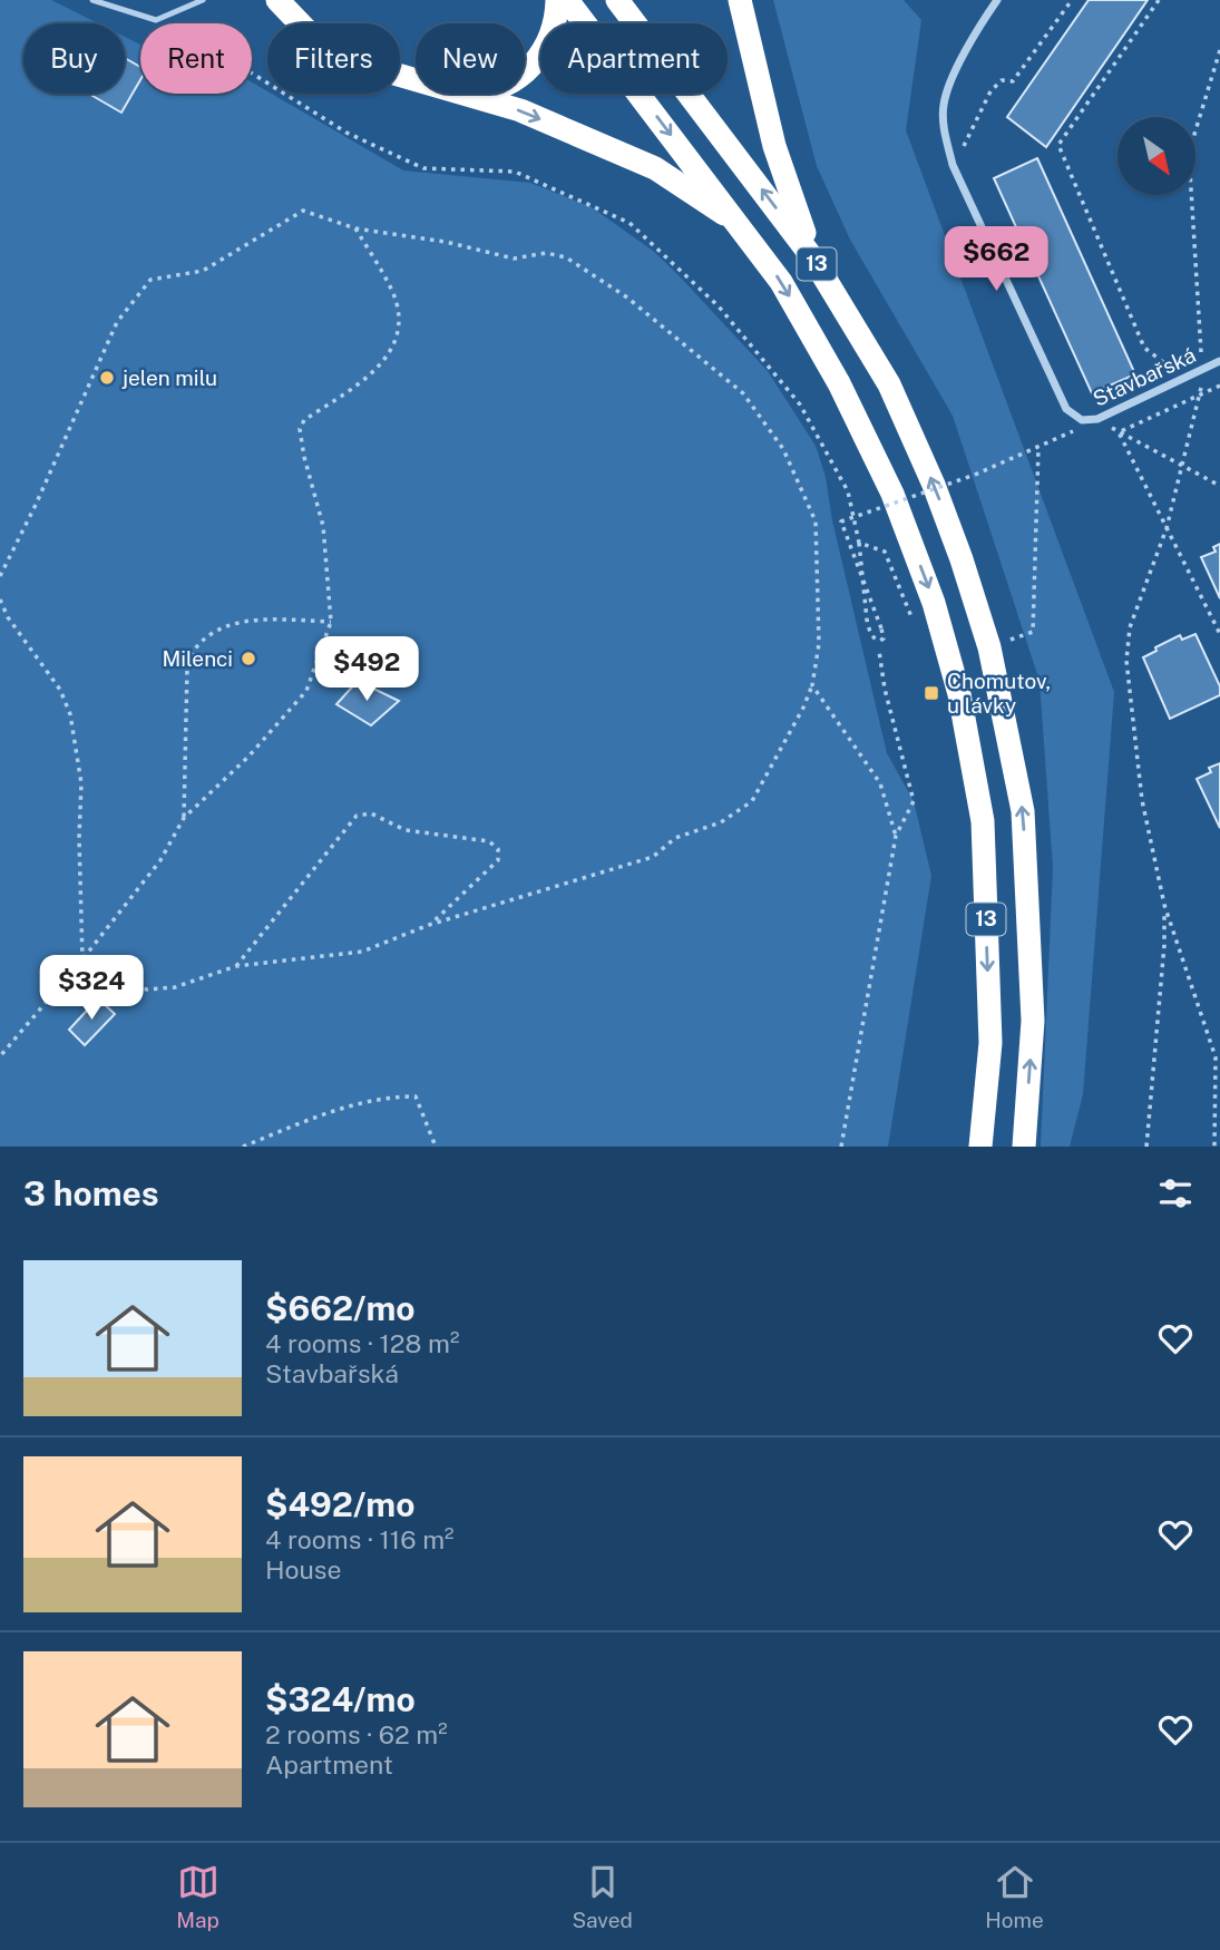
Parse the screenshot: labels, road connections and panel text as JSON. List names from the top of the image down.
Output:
{
  "streets": {
    "highway": ["13"],
    "street": ["Stavbařská"]
  },
  "places": {
    "other": ["jelen milu", "Milenci"],
    "transit": ["Chomutov, u lávky"]
  },
  "north": "bottom right",
  "page": {
    "chip": [
      "Buy",
      "Rent",
      "Filters",
      "New",
      "Apartment"
    ],
    "price": ["$662", "$492", "$324"],
    "heading": "3 homes",
    "list": [
      {
        "name": "$662/mo",
        "note": "4 rooms · 128 m² · Stavbařská"
      },
      {
        "name": "$492/mo",
        "note": "4 rooms · 116 m² · House"
      },
      {
        "name": "$324/mo",
        "note": "2 rooms · 62 m² · Apartment"
      }
    ],
    "tabs": ["Map", "Saved", "Home"]
  }
}
